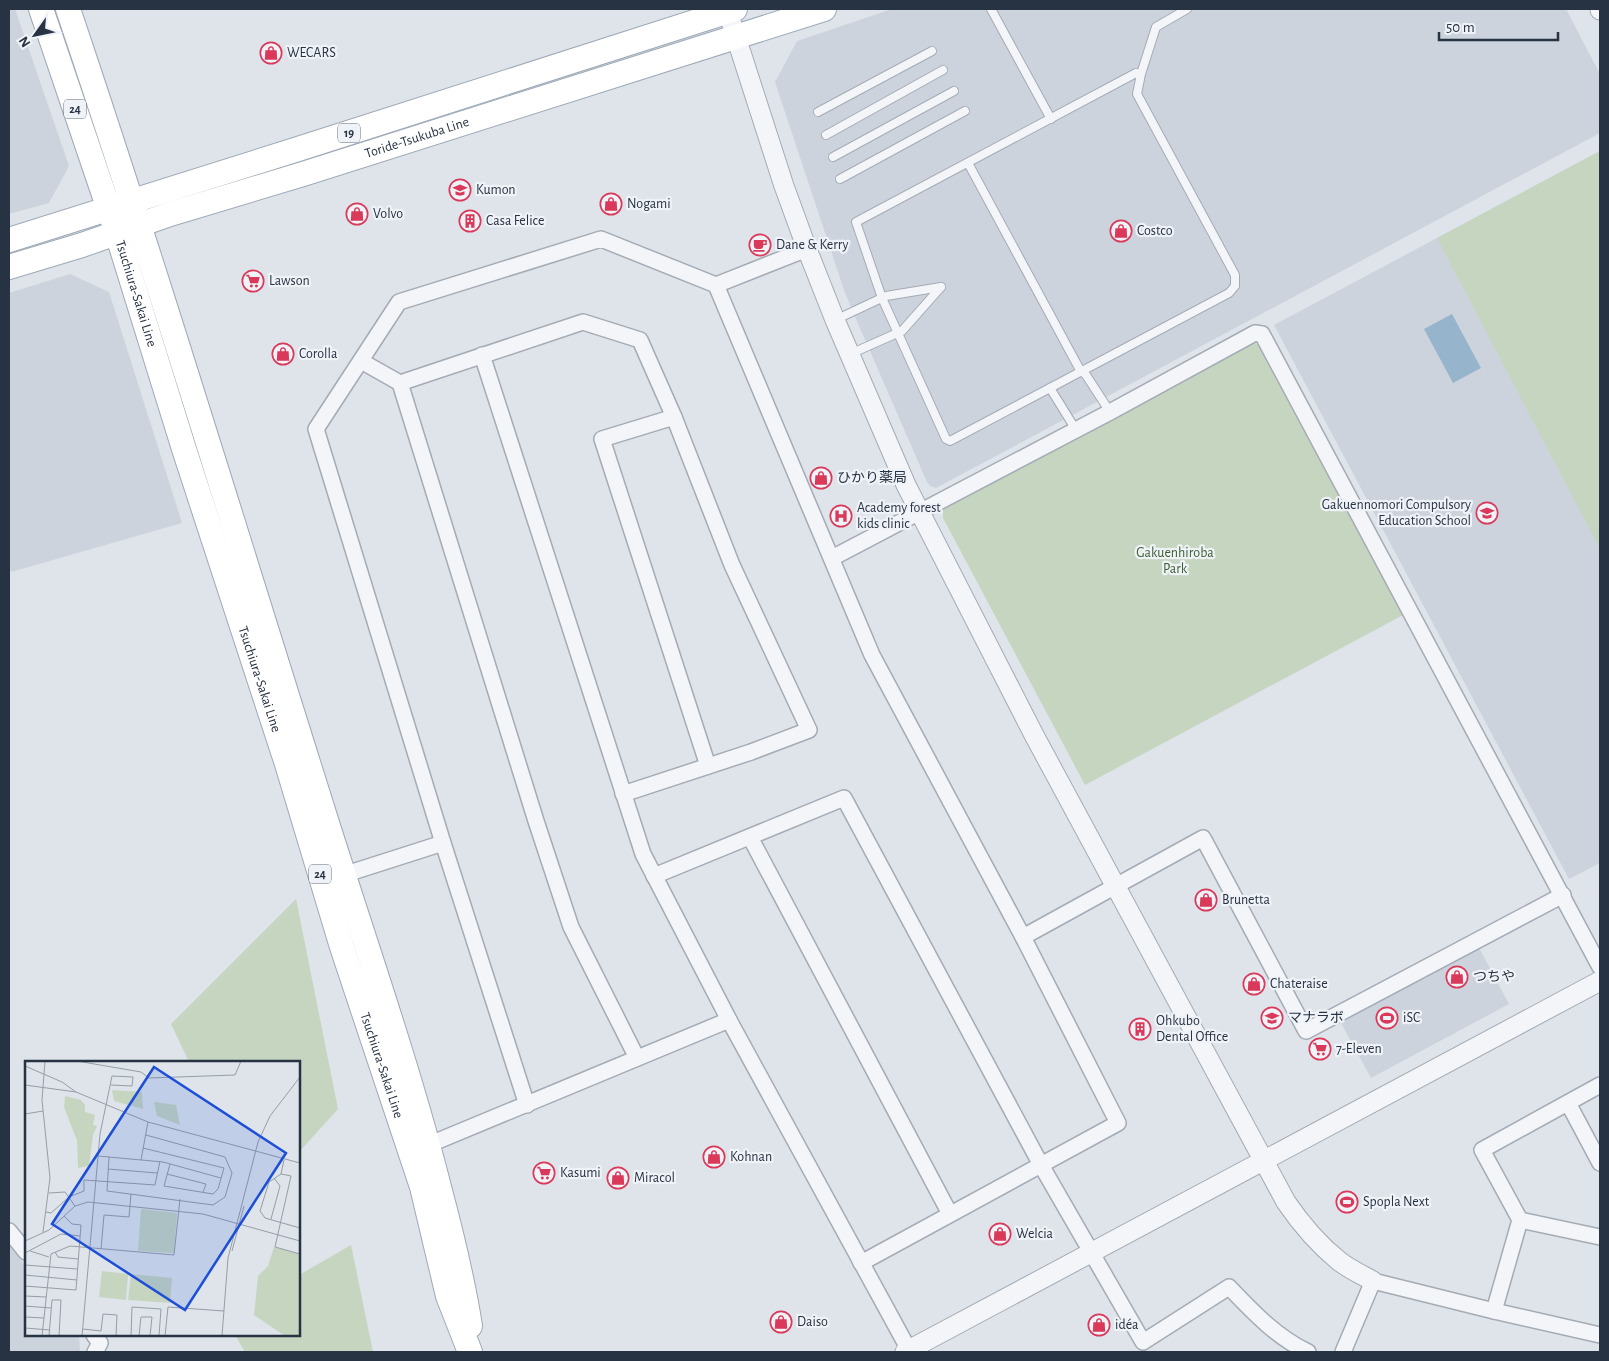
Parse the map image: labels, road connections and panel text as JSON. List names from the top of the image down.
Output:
{
  "streets": {
    "main road": [
      "24",
      "19",
      "Toride-Tsukuba Line",
      "Tsuchiura-Sakai Line"
    ]
  },
  "crossings": [
    ["Toride-Tsukuba Line", "Tsuchiura-Sakai Line"]
  ],
  "parks": ["Gakuenhiroba Park"],
  "places": {
    "shop": [
      "WECARS",
      "Nogami",
      "Volvo",
      "Costco",
      "Corolla",
      "ひかり薬局",
      "Brunetta",
      "つちや",
      "Chateraise",
      "Kohnan",
      "Miracol",
      "Welcia",
      "Daiso",
      "idéa"
    ],
    "school or university": ["Kumon", "Gakuennomori Compulsory Education School", "マナラボ"],
    "building": ["Casa Felice", "Ohkubo Dental Office"],
    "cafe": ["Dane & Kerry"],
    "supermarket": ["Lawson", "7-Eleven", "Kasumi"],
    "hospital": ["Academy forest kids clinic"],
    "sports": ["iSC", "Spopla Next"]
  },
  "scale_bar": "50 m",
  "north": "bottom left"
}
